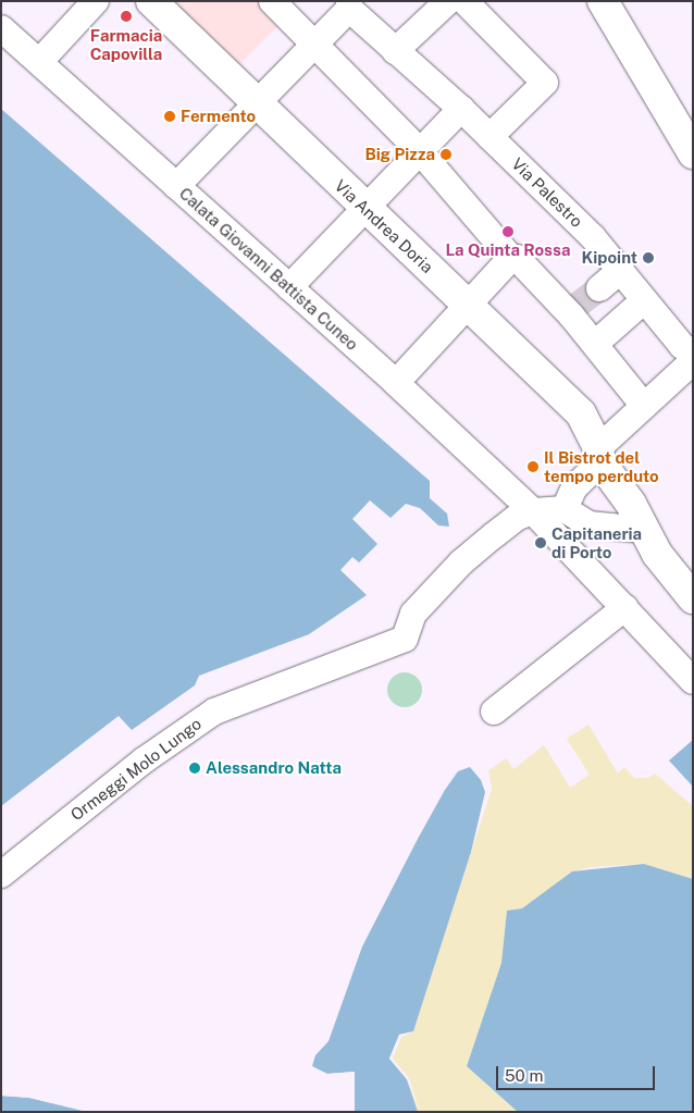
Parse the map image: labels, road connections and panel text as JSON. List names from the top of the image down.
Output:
{
  "streets": {
    "main road": ["Via Andrea Doria"],
    "street": ["Via Palestro", "Calata Giovanni Battista Cuneo", "Ormeggi Molo Lungo"]
  },
  "crossings": [
    ["Calata Giovanni Battista Cuneo", "Ormeggi Molo Lungo"]
  ],
  "places": [
    "Farmacia Capovilla",
    "Fermento",
    "Big Pizza",
    "La Quinta Rossa",
    "Kipoint",
    "Il Bistrot del tempo perduto",
    "Capitaneria di Porto",
    "Alessandro Natta"
  ],
  "scale_bar": "50 m"
}
